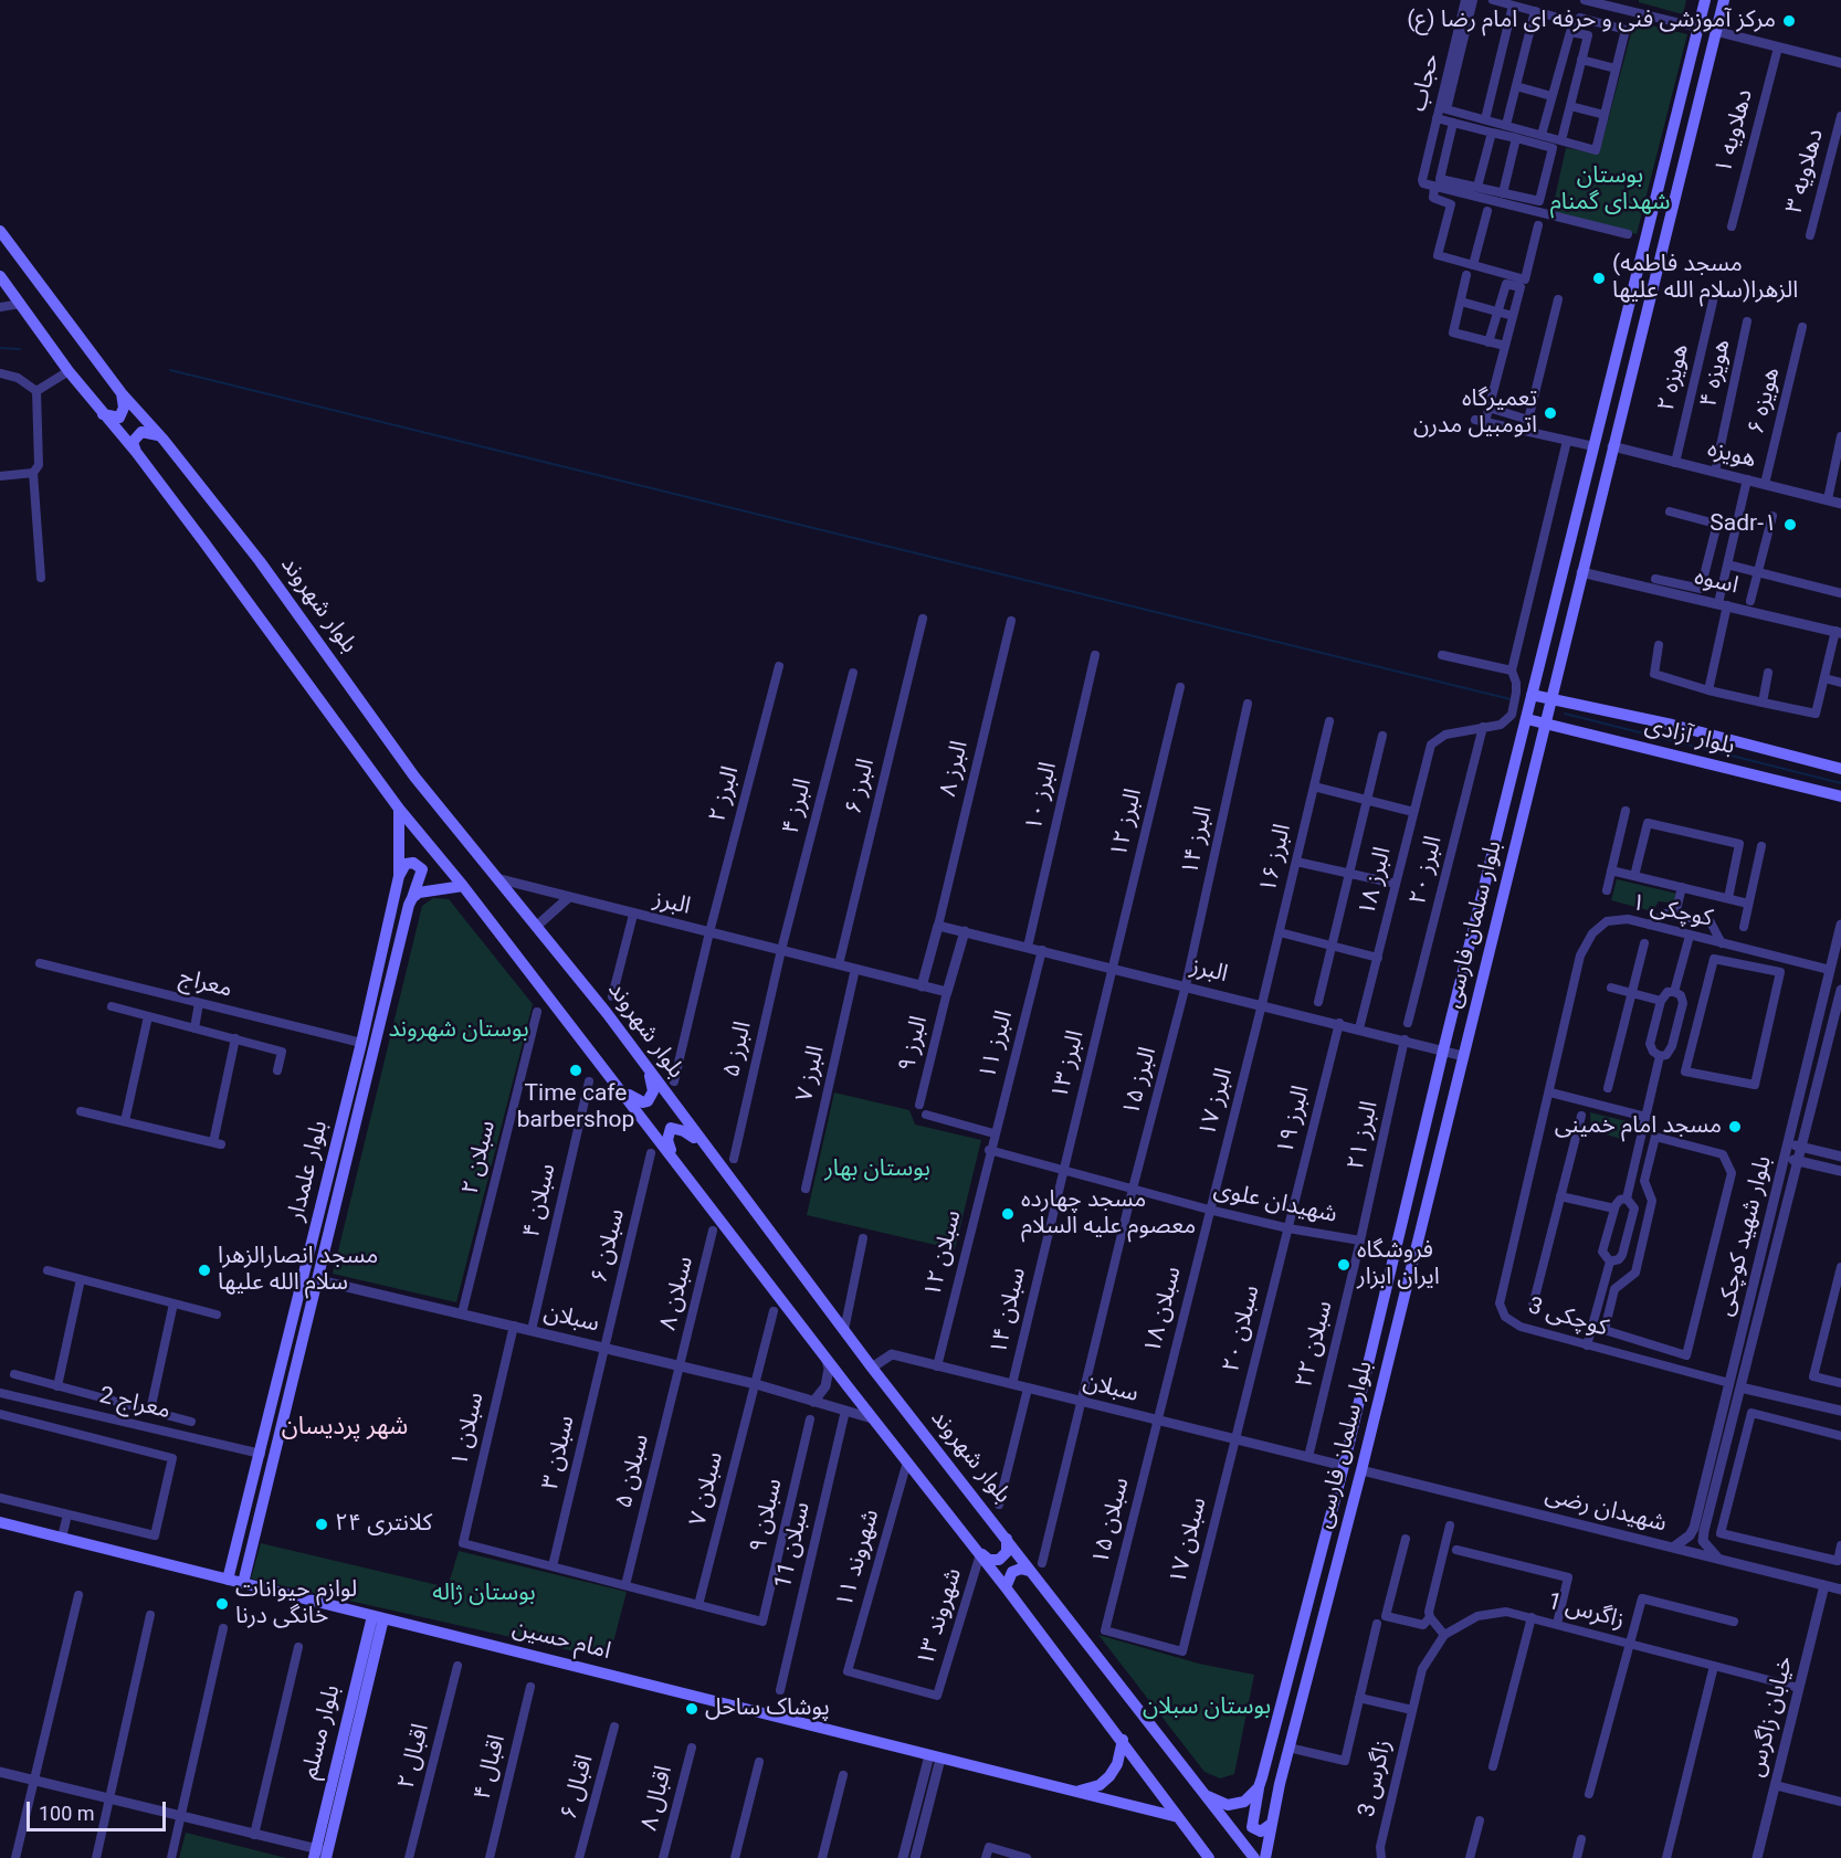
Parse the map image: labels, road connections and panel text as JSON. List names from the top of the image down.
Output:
{
  "streets": {
    "main road": [
      "بلوار شهروند",
      "بلوار آزادی",
      "بلوار سلمان فارسی",
      "بلوار علمدار",
      "امام حسین",
      "بلوار مسلم"
    ],
    "street": [
      "حجاب",
      "دهلاویه ۱",
      "دهلاویه ۳",
      "هویزه ۴",
      "هویزه ۲",
      "هویزه ۶",
      "هویزه",
      "اسوه",
      "البرز ۸",
      "البرز ۶",
      "البرز ۲",
      "البرز ۱۰",
      "البرز ۴",
      "البرز ۱۲",
      "البرز ۱۴",
      "البرز ۱۶",
      "البرز ۲۰",
      "البرز ۱۸",
      "البرز",
      "کوچکی ۱",
      "معراج",
      "البرز ۹",
      "البرز ۱۱",
      "البرز ۵",
      "البرز ۱۳",
      "البرز ۷",
      "البرز ۱۵",
      "البرز ۱۷",
      "البرز ۱۹",
      "البرز ۲۱",
      "سبلان ۲",
      "سبلان ۴",
      "شهیدان علوی",
      "بلوار شهید کوچکی",
      "سبلان ۶",
      "سبلان ۱۲",
      "سبلان ۸",
      "سبلان ۱۸",
      "سبلان ۱۴",
      "کوچکی 3",
      "سبلان",
      "سبلان ۲۰",
      "سبلان ۲۲",
      "معراج 2",
      "سبلان ۱",
      "سبلان ۳",
      "سبلان ۵",
      "سبلان ۷",
      "شهیدان رضی",
      "سبلان ۹",
      "سبلان ۱۵",
      "سبلان ۱۷",
      "سبلان 11",
      "شهروند ۱۱",
      "زاگرس 1",
      "شهروند ۱۳",
      "خیابان زاگرس",
      "اقبال ۲",
      "اقبال ۴",
      "زاگرس 3",
      "اقبال ۶",
      "اقبال ۸"
    ]
  },
  "crossings": [
    ["هویزه ۴", "هویزه"],
    ["هویزه ۲", "هویزه"],
    ["هویزه ۶", "هویزه"],
    ["هویزه", "بلوار سلمان فارسی"],
    ["اسوه", "بلوار سلمان فارسی"],
    ["بلوار شهروند", "البرز"],
    ["بلوار شهروند", "سبلان"],
    ["بلوار آزادی", "بلوار سلمان فارسی"],
    ["البرز ۸", "البرز"],
    ["البرز ۶", "البرز"],
    ["البرز ۲", "البرز"],
    ["البرز ۱۰", "البرز"],
    ["البرز ۴", "البرز"],
    ["البرز ۴", "البرز ۵"],
    ["البرز ۱۲", "البرز"],
    ["البرز ۱۲", "البرز ۱۳"],
    ["البرز ۱۴", "البرز"],
    ["البرز ۱۴", "البرز ۱۵"],
    ["البرز ۱۶", "البرز"],
    ["البرز ۱۶", "البرز ۱۷"],
    ["البرز ۲۰", "البرز ۱۸"],
    ["البرز ۱۸", "البرز"],
    ["البرز", "بلوار سلمان فارسی"],
    ["البرز", "البرز ۹"],
    ["البرز", "البرز ۱۱"],
    ["البرز", "البرز ۵"],
    ["البرز", "البرز ۱۳"],
    ["البرز", "البرز ۷"],
    ["البرز", "البرز ۱۵"],
    ["البرز", "البرز ۱۷"],
    ["البرز", "البرز ۱۹"],
    ["البرز", "البرز ۲۱"],
    ["کوچکی ۱", "بلوار شهید کوچکی"],
    ["کوچکی ۱", "کوچکی 3"],
    ["بلوار سلمان فارسی", "سبلان"],
    ["بلوار سلمان فارسی", "شهیدان رضی"],
    ["معراج", "بلوار علمدار"],
    ["البرز ۱۱", "شهیدان علوی"],
    ["البرز ۱۱", "سبلان ۱۲"],
    ["البرز ۱۳", "شهیدان علوی"],
    ["البرز ۱۳", "سبلان ۱۴"],
    ["البرز ۱۵", "شهیدان علوی"],
    ["البرز ۱۵", "سبلان"],
    ["البرز ۱۷", "شهیدان علوی"],
    ["البرز ۱۷", "سبلان ۱۸"],
    ["البرز ۱۹", "شهیدان علوی"],
    ["البرز ۱۹", "سبلان ۲۰"],
    ["البرز ۲۱", "شهیدان علوی"],
    ["البرز ۲۱", "سبلان ۲۲"],
    ["سبلان ۲", "سبلان"],
    ["بلوار علمدار", "سبلان"],
    ["بلوار علمدار", "معراج 2"],
    ["بلوار علمدار", "امام حسین"],
    ["سبلان ۴", "سبلان"],
    ["شهیدان علوی", "سبلان ۱۲"],
    ["شهیدان علوی", "سبلان ۱۸"],
    ["شهیدان علوی", "سبلان ۱۴"],
    ["شهیدان علوی", "سبلان ۲۰"],
    ["شهیدان علوی", "سبلان ۲۲"],
    ["بلوار شهید کوچکی", "کوچکی 3"],
    ["سبلان ۶", "سبلان"],
    ["سبلان ۶", "سبلان ۳"],
    ["سبلان ۱۲", "سبلان"],
    ["سبلان ۸", "سبلان"],
    ["سبلان ۸", "سبلان ۵"],
    ["سبلان ۱۸", "سبلان"],
    ["سبلان ۱۸", "سبلان ۱۵"],
    ["سبلان ۱۴", "سبلان"],
    ["سبلان", "سبلان ۲۰"],
    ["سبلان", "سبلان ۲۲"],
    ["سبلان", "سبلان ۱"],
    ["سبلان", "سبلان ۳"],
    ["سبلان", "سبلان ۵"],
    ["سبلان", "سبلان ۷"],
    ["سبلان", "سبلان ۱۵"],
    ["سبلان", "سبلان ۱۷"],
    ["سبلان", "سبلان 11"],
    ["سبلان ۲۰", "سبلان ۱۷"],
    ["سبلان ۱", "سبلان ۳"],
    ["سبلان ۷", "سبلان ۹"],
    ["شهیدان رضی", "خیابان زاگرس"],
    ["سبلان ۱۵", "سبلان ۱۷"],
    ["شهروند ۱۱", "شهروند ۱۳"],
    ["زاگرس 1", "خیابان زاگرس"],
    ["زاگرس 1", "زاگرس 3"],
    ["امام حسین", "بلوار مسلم"]
  ],
  "districts": ["شهر پردیسان"],
  "parks": [
    "بوستان شهدای گمنام",
    "بوستان شهروند",
    "بوستان بهار",
    "بوستان ژاله",
    "بوستان سبلان"
  ],
  "places": [
    "مرکز آموزشی فنی و حرفه ای امام رضا (ع)",
    "(مسجد فاطمه الزهرا(سلام الله علیها",
    "تعمیرگاه اتومبیل مدرن",
    "Sadr-۱",
    "Time cafe barbershop",
    "مسجد امام خمینی",
    "مسجد چهارده معصوم علیه السلام",
    "فروشگاه ایران ابزار",
    "مسجد انصارالزهرا سلام الله علیها",
    "کلانتری ۲۴",
    "لوازم حیوانات خانگی درنا",
    "پوشاک ساحل"
  ],
  "scale_bar": "100 m"
}
